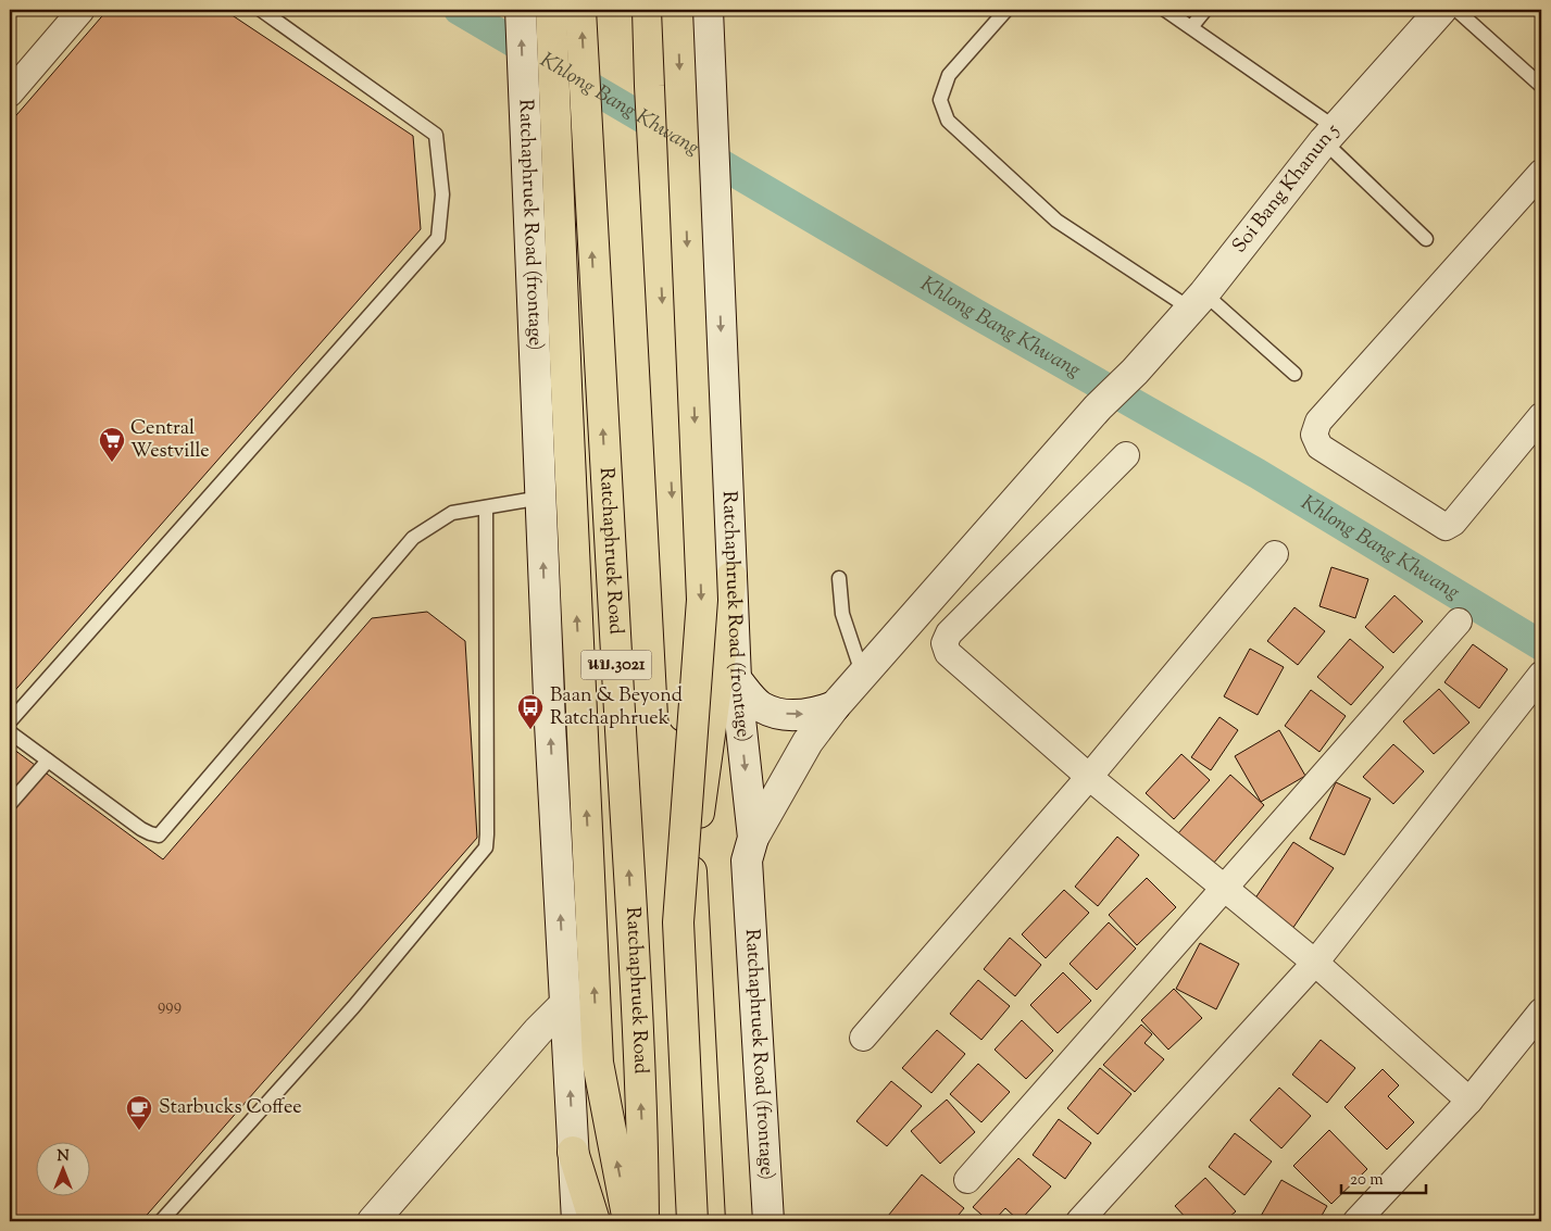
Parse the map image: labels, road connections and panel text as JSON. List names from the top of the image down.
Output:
{
  "streets": {
    "main road": [
      "Soi Bang Khanun 5",
      "Ratchaphruek Road (frontage)",
      "Ratchaphruek Road",
      "นบ.3021"
    ]
  },
  "crossings": [
    ["Soi Bang Khanun 5", "Ratchaphruek Road (frontage)"]
  ],
  "water": ["Khlong Bang Khwang"],
  "places": {
    "supermarket": ["Central Westville"],
    "bus stop": ["Baan & Beyond Ratchaphruek"],
    "cafe": ["Starbucks Coffee"]
  },
  "house_numbers": ["999"],
  "scale_bar": "20 m",
  "north": "top"
}
